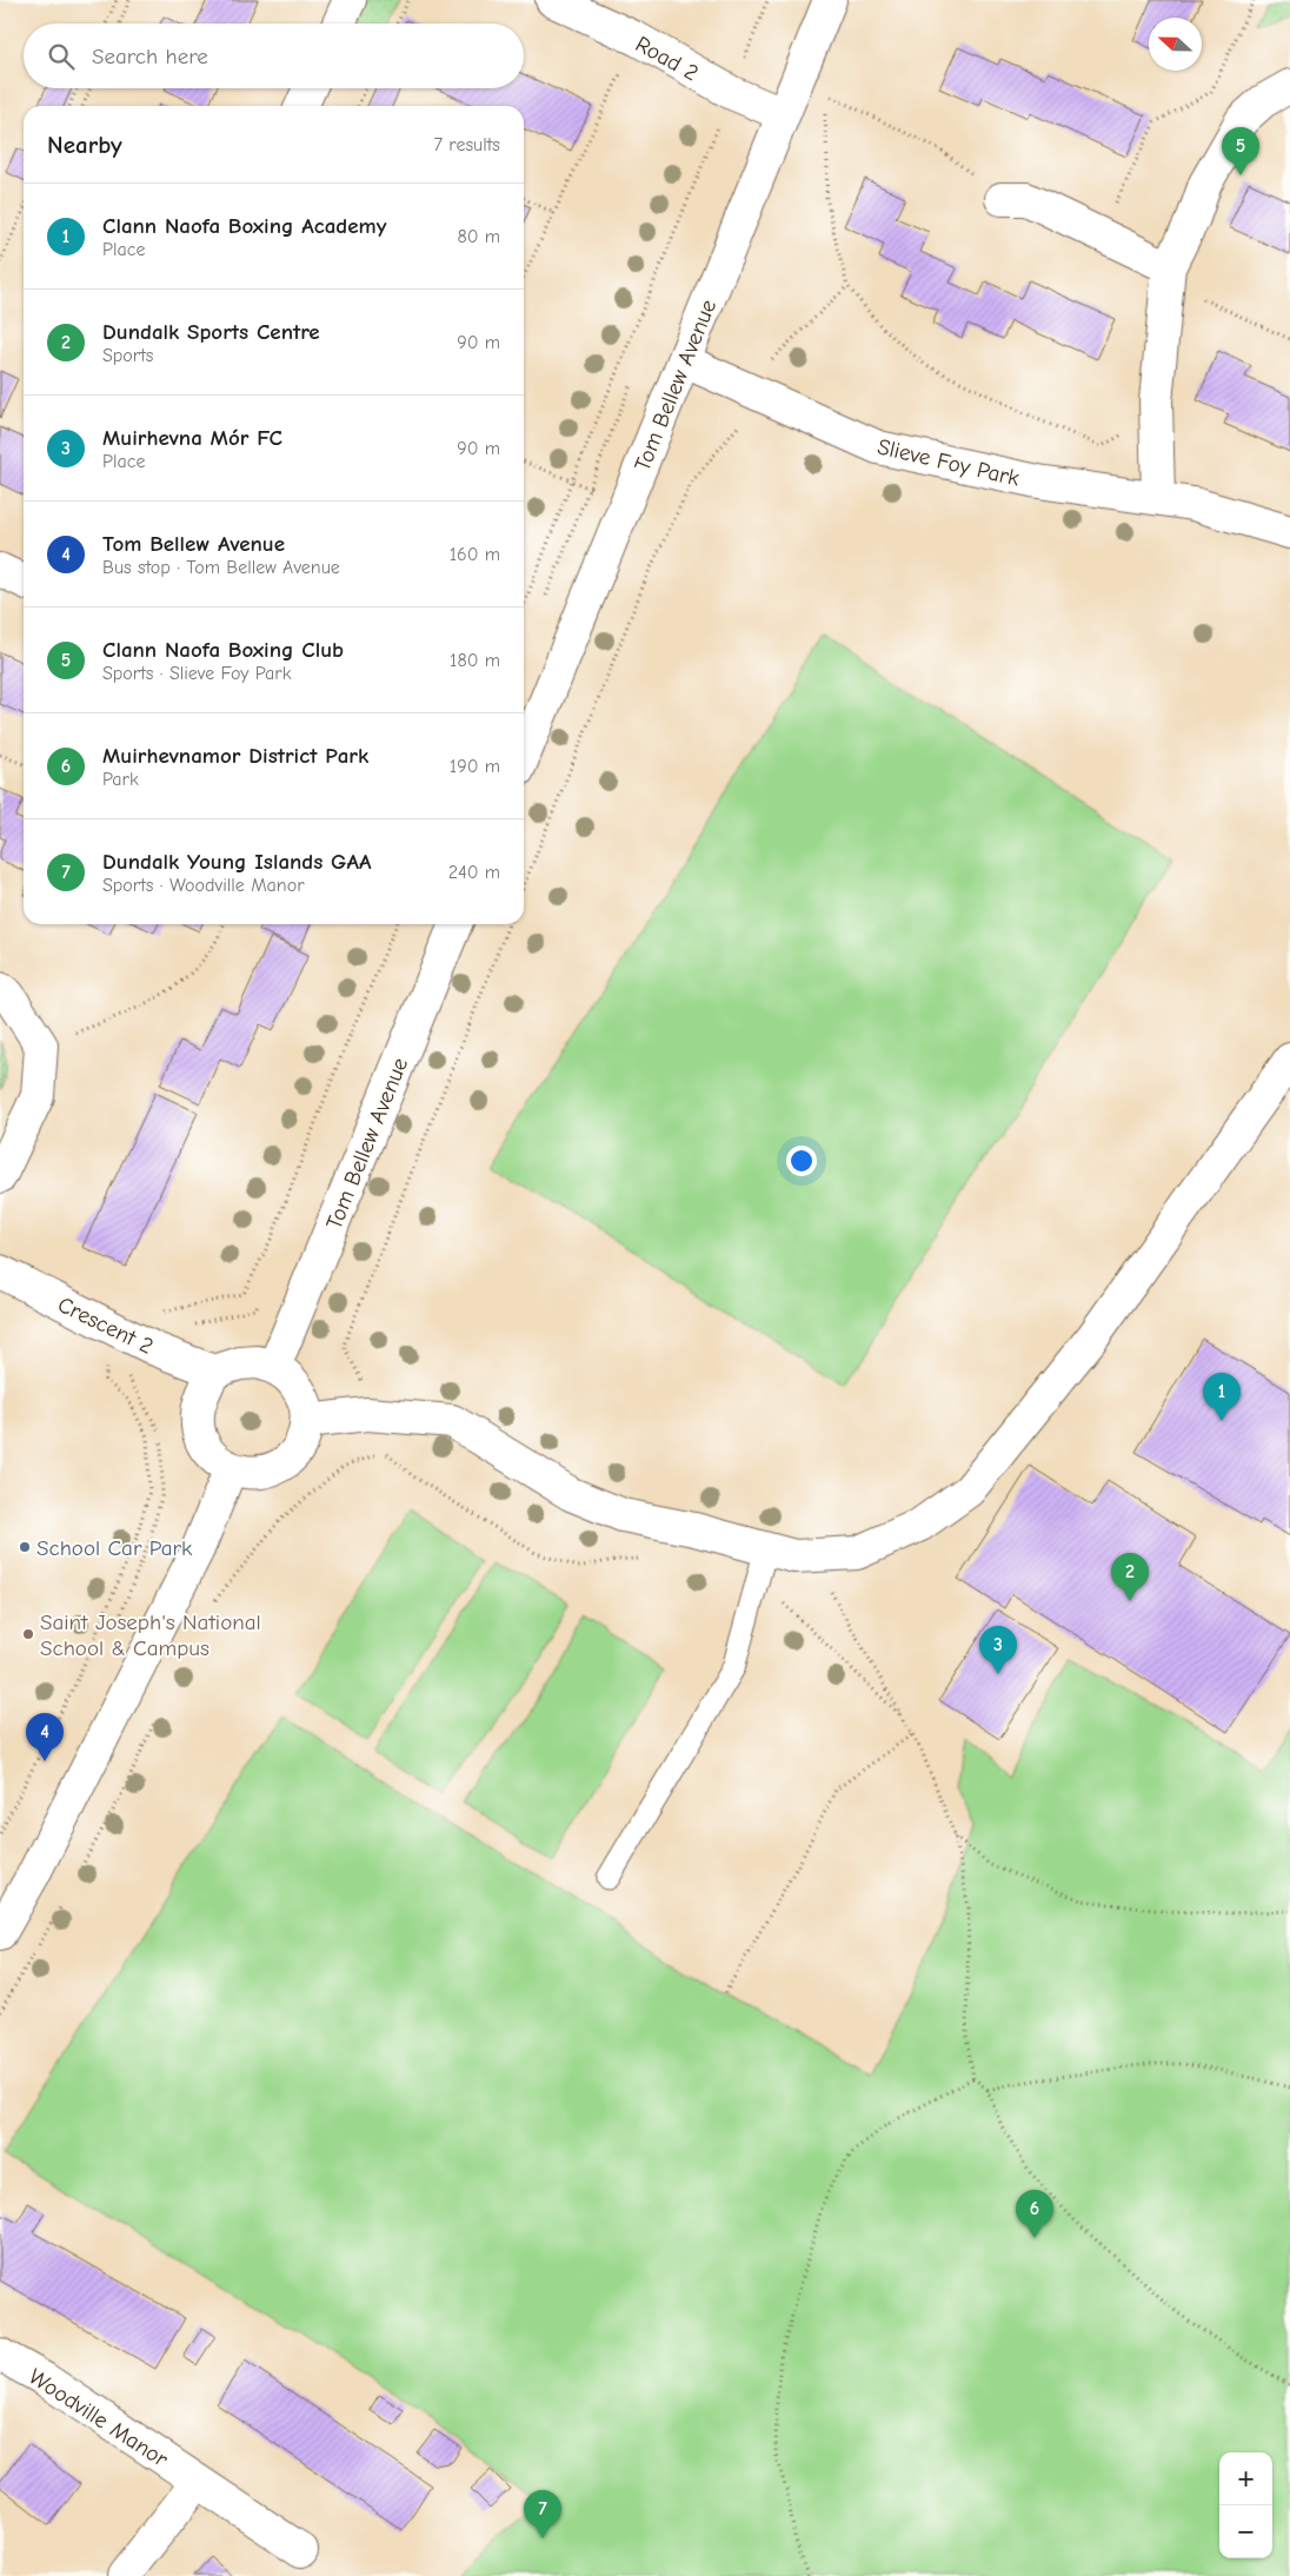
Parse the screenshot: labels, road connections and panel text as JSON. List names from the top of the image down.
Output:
{
  "streets": {
    "street": [
      "Road 2",
      "Tom Bellew Avenue",
      "Slieve Foy Park",
      "Crescent 2",
      "Woodville Manor"
    ]
  },
  "crossings": [
    ["Road 2", "Tom Bellew Avenue"],
    ["Tom Bellew Avenue", "Slieve Foy Park"],
    ["Tom Bellew Avenue", "Crescent 2"]
  ],
  "places": ["School Car Park", "Saint Joseph's National School & Campus"],
  "north": "left",
  "page": {
    "search": "Search here",
    "heading": ["Nearby", "7 results"],
    "pins": [
      "5",
      "1",
      "2",
      "3",
      "4",
      "6",
      "7"
    ],
    "list": [
      {
        "mark": "1",
        "name": "Clann Naofa Boxing Academy",
        "note": "Place",
        "value": "80 m"
      },
      {
        "mark": "2",
        "name": "Dundalk Sports Centre",
        "note": "Sports",
        "value": "90 m"
      },
      {
        "mark": "3",
        "name": "Muirhevna Mór FC",
        "note": "Place",
        "value": "90 m"
      },
      {
        "mark": "4",
        "name": "Tom Bellew Avenue",
        "note": "Bus stop · Tom Bellew Avenue",
        "value": "160 m"
      },
      {
        "mark": "5",
        "name": "Clann Naofa Boxing Club",
        "note": "Sports · Slieve Foy Park",
        "value": "180 m"
      },
      {
        "mark": "6",
        "name": "Muirhevnamor District Park",
        "note": "Park",
        "value": "190 m"
      },
      {
        "mark": "7",
        "name": "Dundalk Young Islands GAA",
        "note": "Sports · Woodville Manor",
        "value": "240 m"
      }
    ],
    "map_buttons": ["+", "−"]
  }
}
